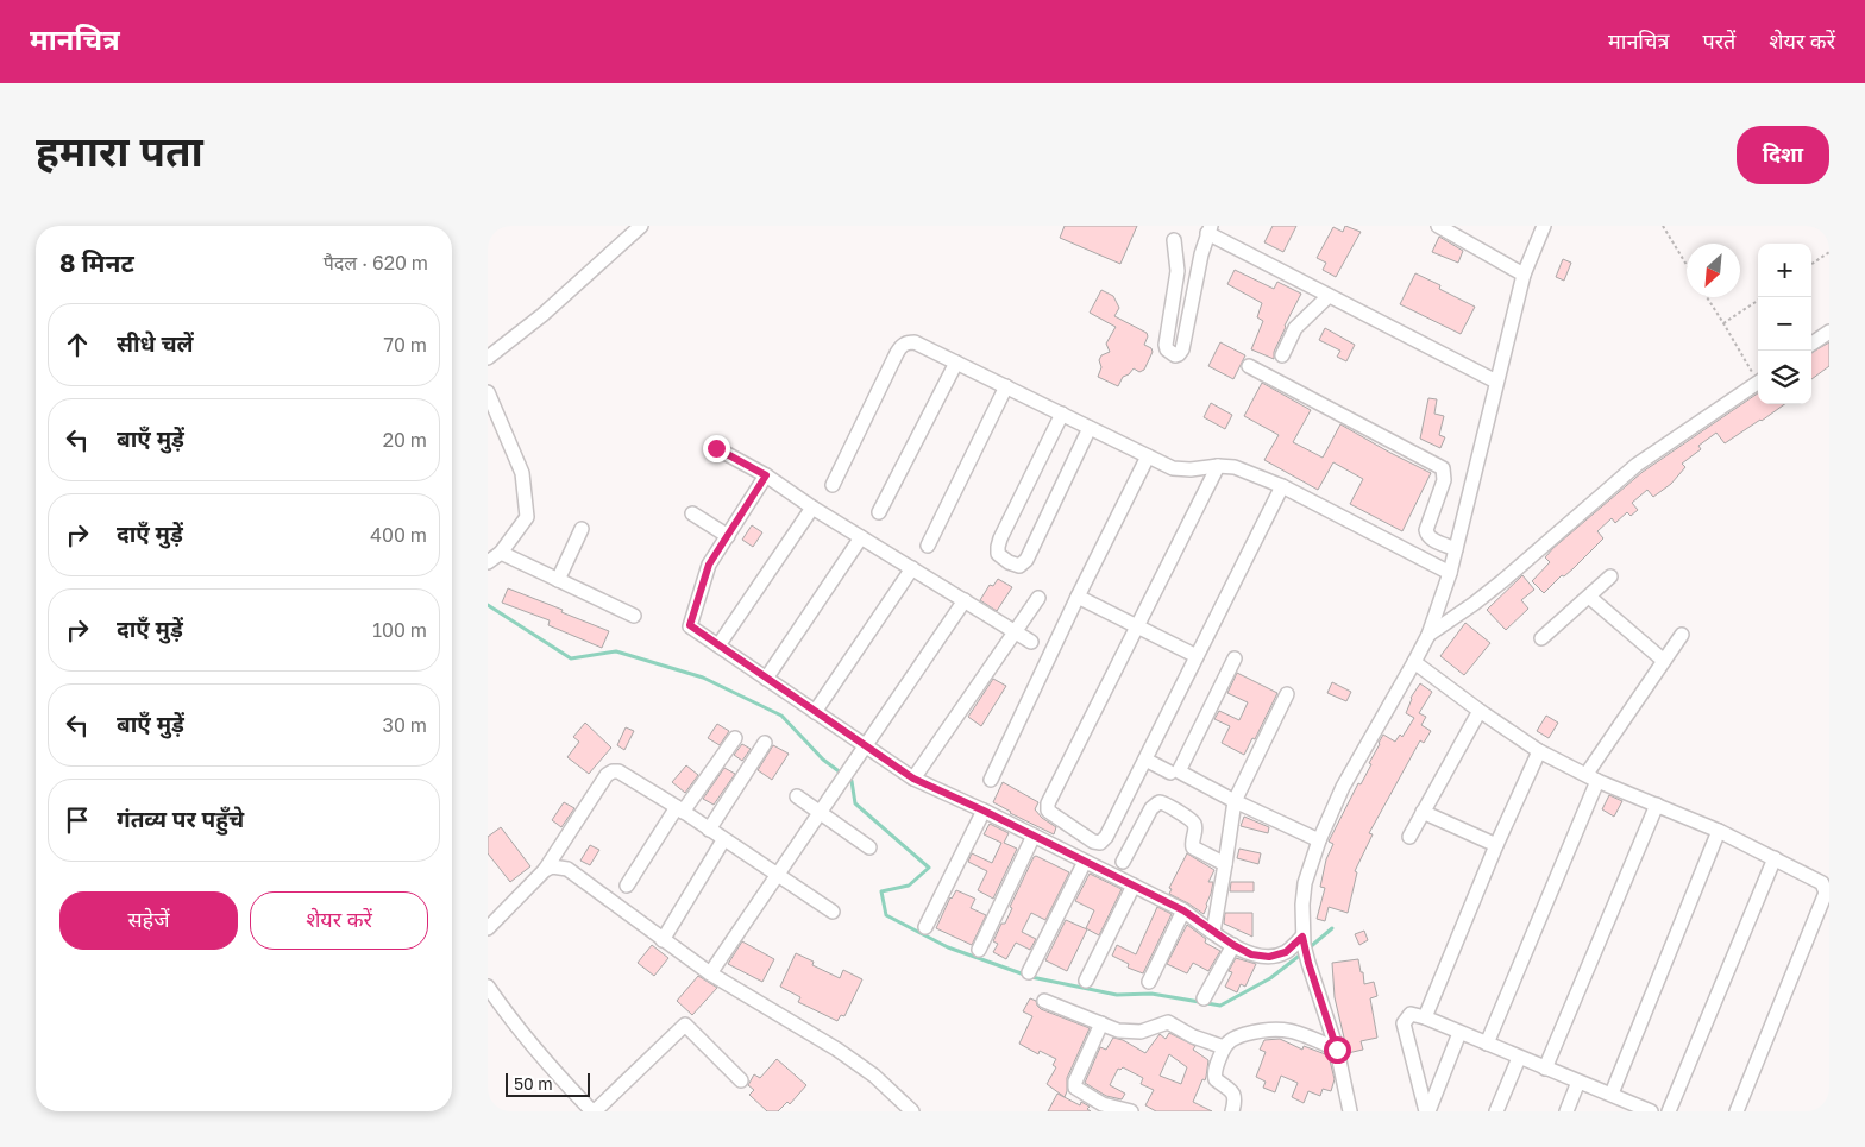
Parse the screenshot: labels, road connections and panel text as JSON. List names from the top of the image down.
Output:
{
  "scale_bar": "50 m",
  "north": "bottom left",
  "page": {
    "header": "मानचित्र",
    "nav": ["मानचित्र", "परतें", "शेयर करें"],
    "title": "हमारा पता",
    "buttons": [
      "दिशा",
      ["सहेजें", "शेयर करें"]
    ],
    "heading": ["8 मिनट", "पैदल · 620 m"],
    "map_buttons": ["+", "−"],
    "list": [
      ["सीधे चलें", "70 m"],
      ["बाएँ मुड़ें", "20 m"],
      ["दाएँ मुड़ें", "400 m"],
      ["दाएँ मुड़ें", "100 m"],
      ["बाएँ मुड़ें", "30 m"],
      "गंतव्य पर पहुँचे"
    ],
    "scale": "50 m"
  }
}
